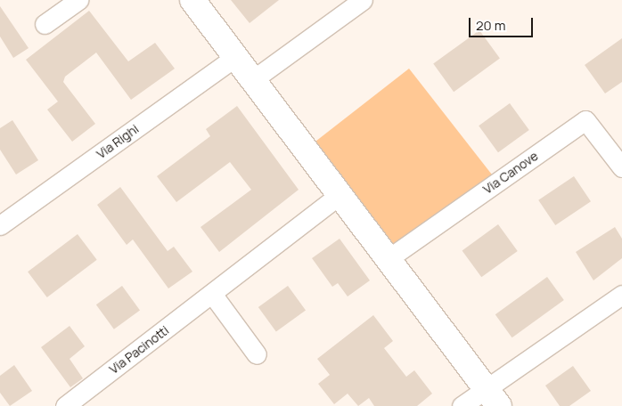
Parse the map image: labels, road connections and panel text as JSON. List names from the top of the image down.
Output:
{
  "streets": {
    "street": ["Via Righi", "Via Canove", "Via Pacinotti"]
  },
  "scale_bar": "20 m"
}
